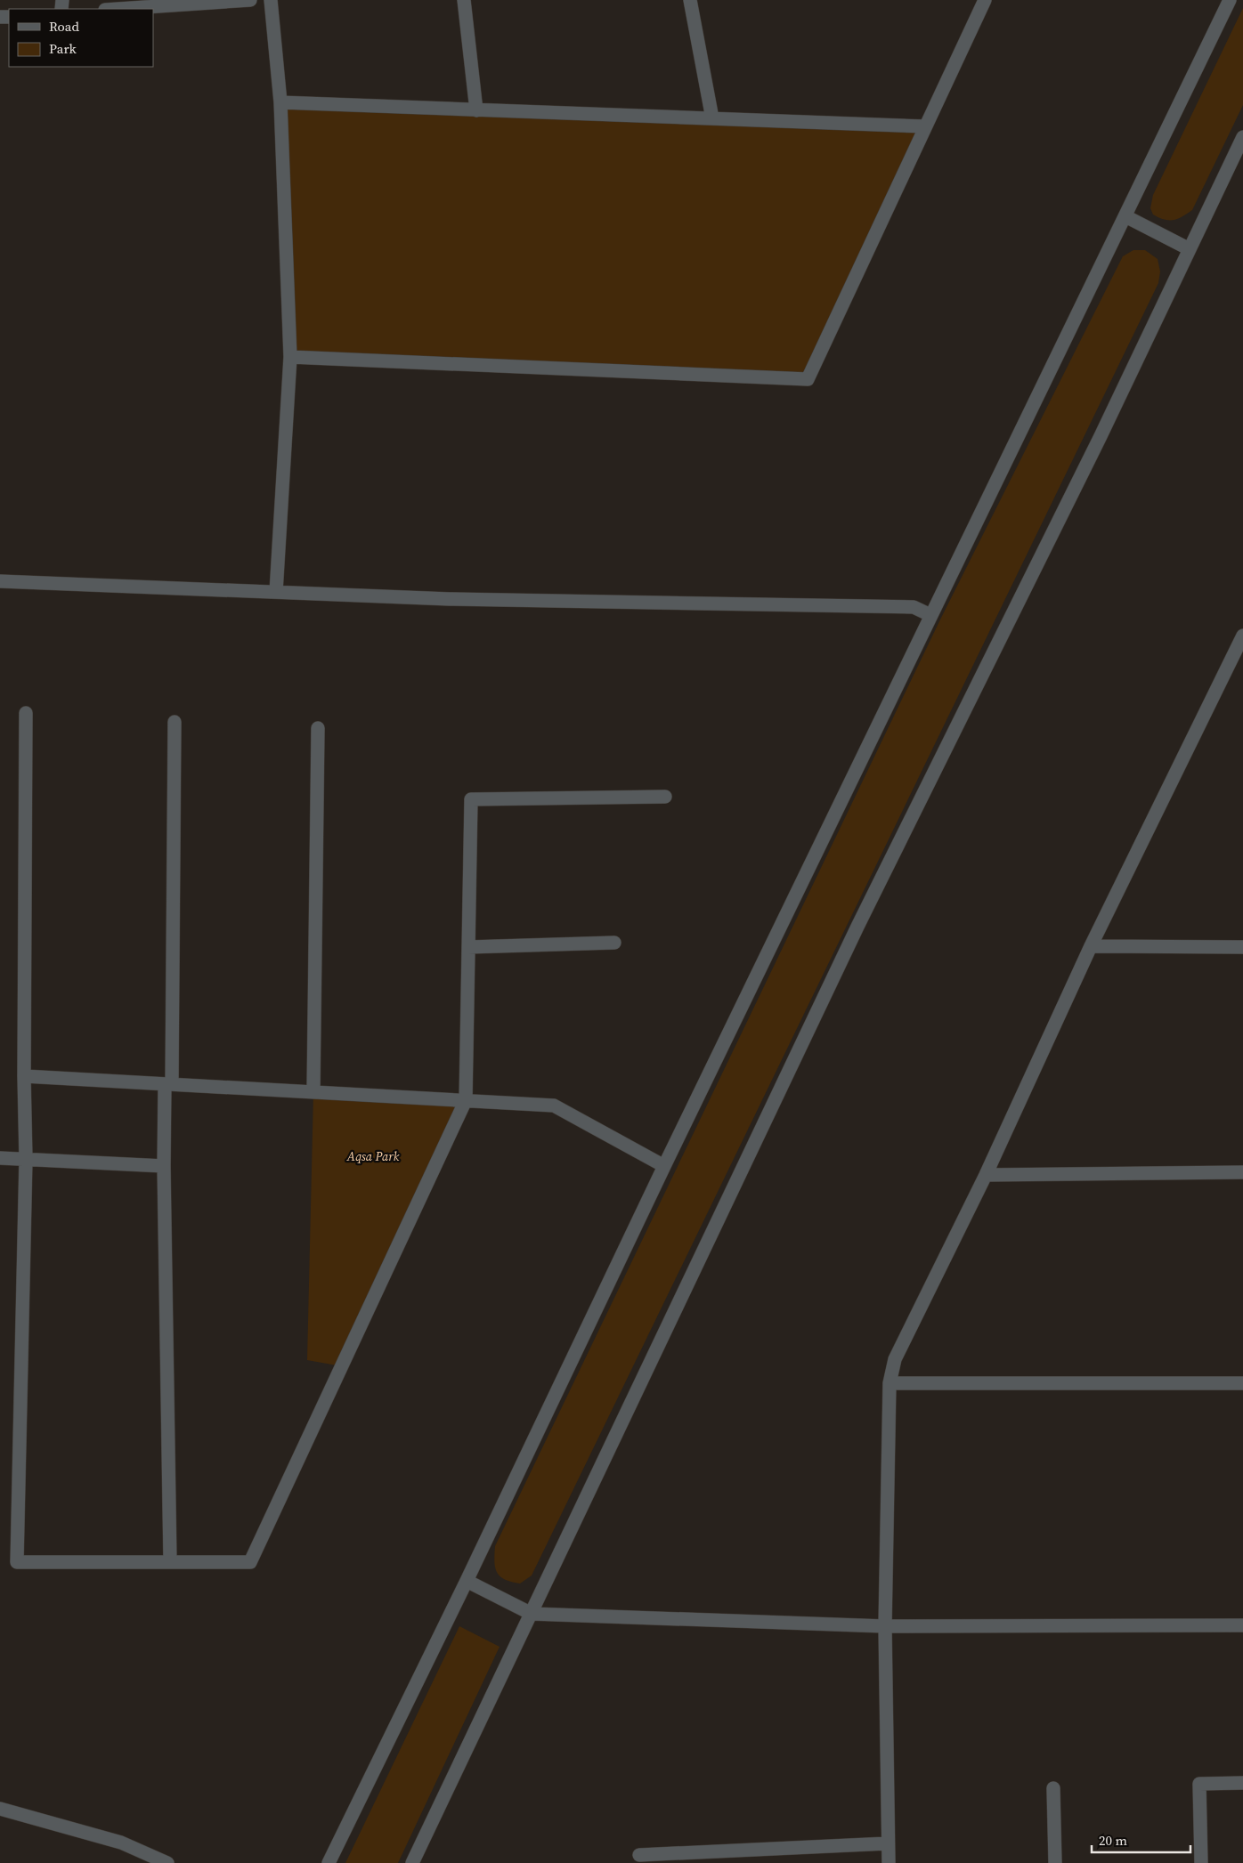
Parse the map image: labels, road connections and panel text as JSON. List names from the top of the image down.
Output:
{
  "parks": ["Aqsa Park"],
  "legend": ["Road", "Park"],
  "scale_bar": "20 m"
}
